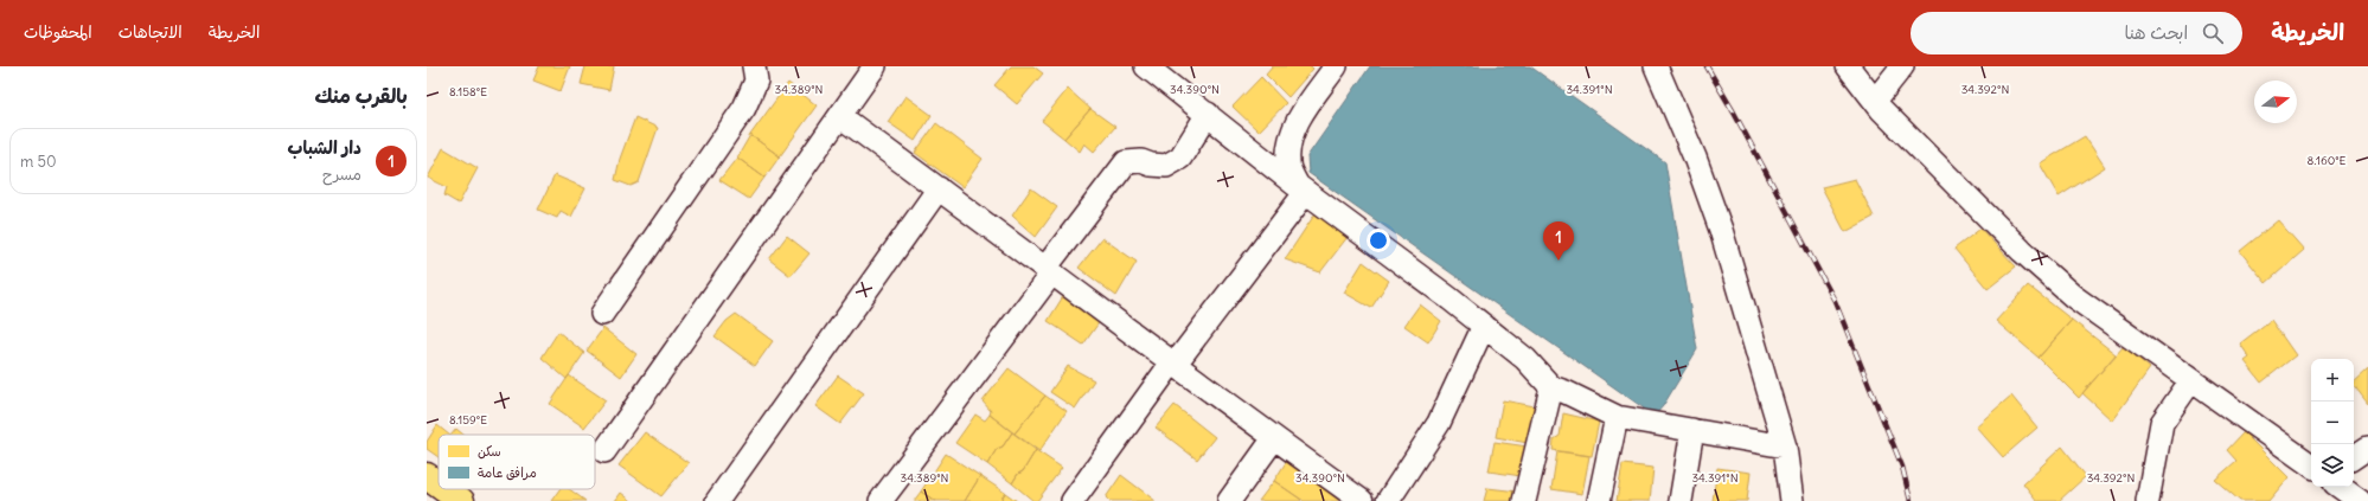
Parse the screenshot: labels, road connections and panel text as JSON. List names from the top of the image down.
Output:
{
  "legend": ["سكن", "مرافق عامة"],
  "north": "right",
  "page": {
    "header": "الخريطة",
    "search": "ابحث هنا",
    "nav": ["الخريطة", "الاتجاهات", "المحفوظات"],
    "heading": "بالقرب منك",
    "list": [
      {
        "mark": "1",
        "name": "دار الشباب",
        "note": "مسرح",
        "value": "50 m"
      }
    ],
    "pins": "1",
    "map_buttons": ["+", "−"]
  },
  "coordinates": [
    "34.389°N",
    "34.390°N",
    "34.391°N",
    "34.392°N",
    "8.158°E",
    "8.160°E",
    "8.159°E"
  ]
}
